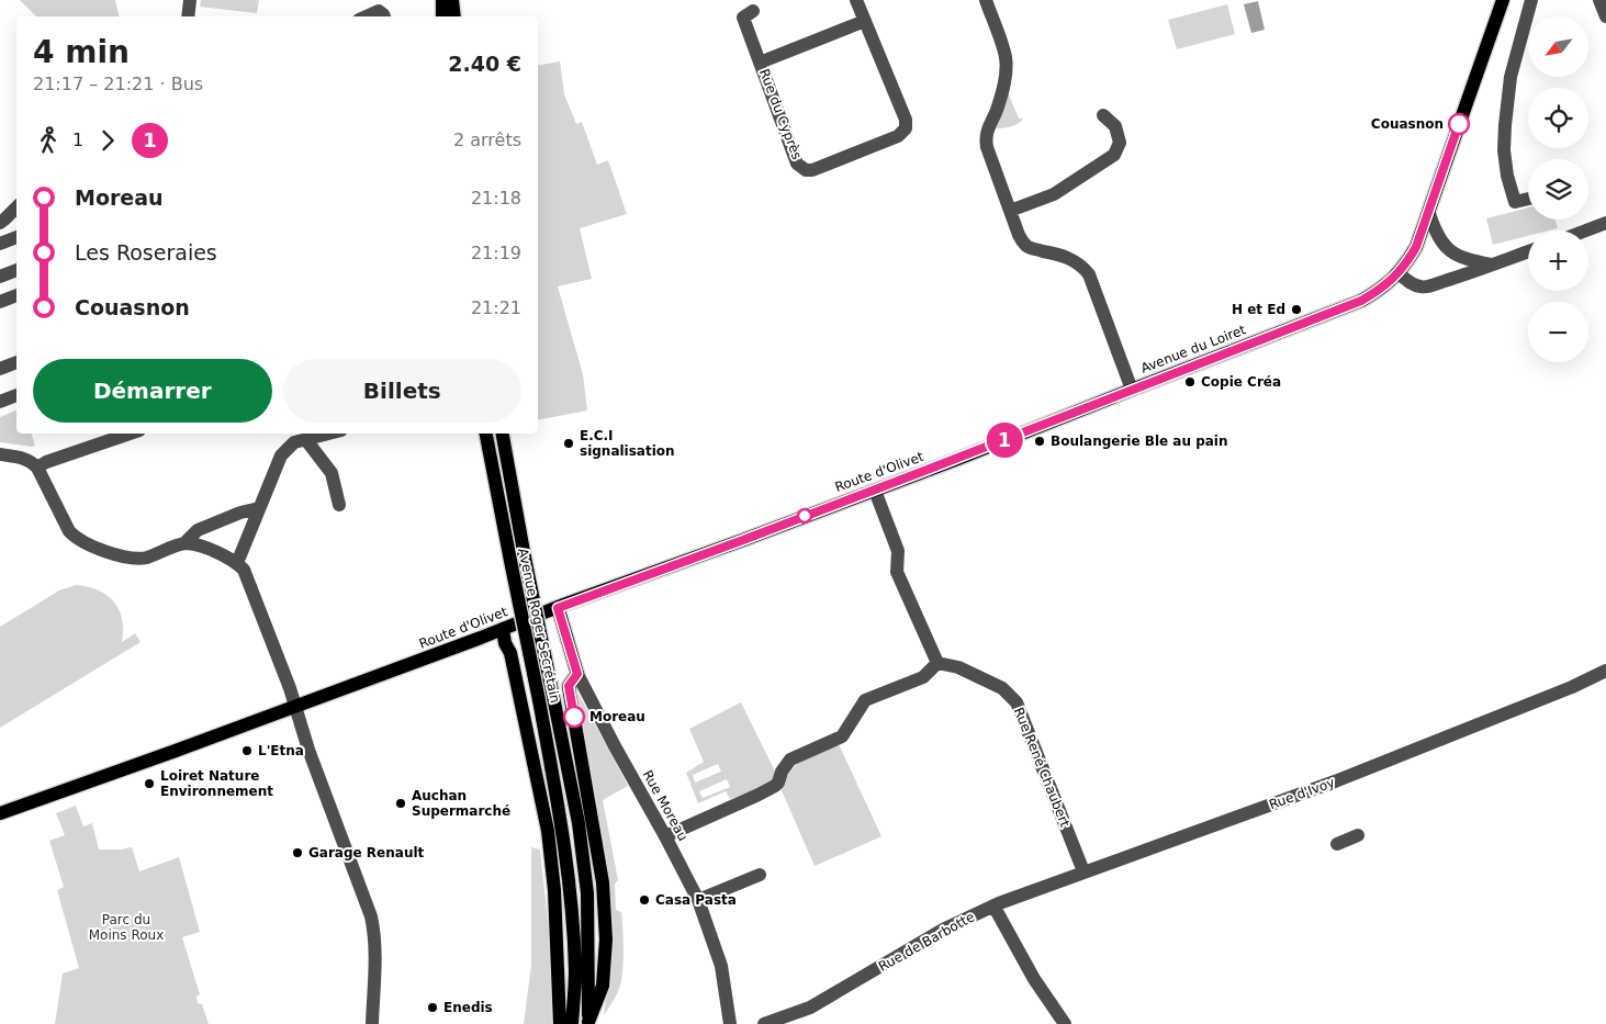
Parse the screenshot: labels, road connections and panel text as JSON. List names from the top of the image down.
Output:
{
  "streets": {
    "main road": [
      "Avenue du Loiret",
      "Route d'Olivet",
      "Avenue Roger Secrétain",
      "Rue Moreau"
    ],
    "street": [
      "Rue du Cyprès",
      "Rue René Chaubert",
      "Rue d'Ivoy",
      "Rue de Barbotte"
    ]
  },
  "crossings": [
    ["Avenue du Loiret", "Route d'Olivet"],
    ["Route d'Olivet", "Rue Moreau"],
    ["Rue René Chaubert", "Rue d'Ivoy"],
    ["Rue d'Ivoy", "Rue de Barbotte"]
  ],
  "parks": ["Parc du Moins Roux"],
  "places": [
    "Couasnon",
    "H et Ed",
    "Copie Créa",
    "Boulangerie Ble au pain",
    "E.C.I signalisation",
    "Moreau",
    "L'Etna",
    "Loiret Nature Environnement",
    "Auchan Supermarché",
    "Garage Renault",
    "Casa Pasta",
    "Enedis"
  ],
  "lines": ["bus line 1"],
  "north": "bottom left",
  "page": {
    "on_map": "1",
    "map_buttons": ["+", "−"],
    "heading": ["4 min", "21:17 – 21:21 · Bus", "2.40 €"],
    "legs": ["1", "1", "2 arrêts"],
    "list": [
      {
        "name": "Moreau",
        "value": "21:18"
      },
      {
        "name": "Les Roseraies",
        "value": "21:19"
      },
      {
        "name": "Couasnon",
        "value": "21:21"
      }
    ],
    "buttons": ["Démarrer", "Billets"]
  }
}
